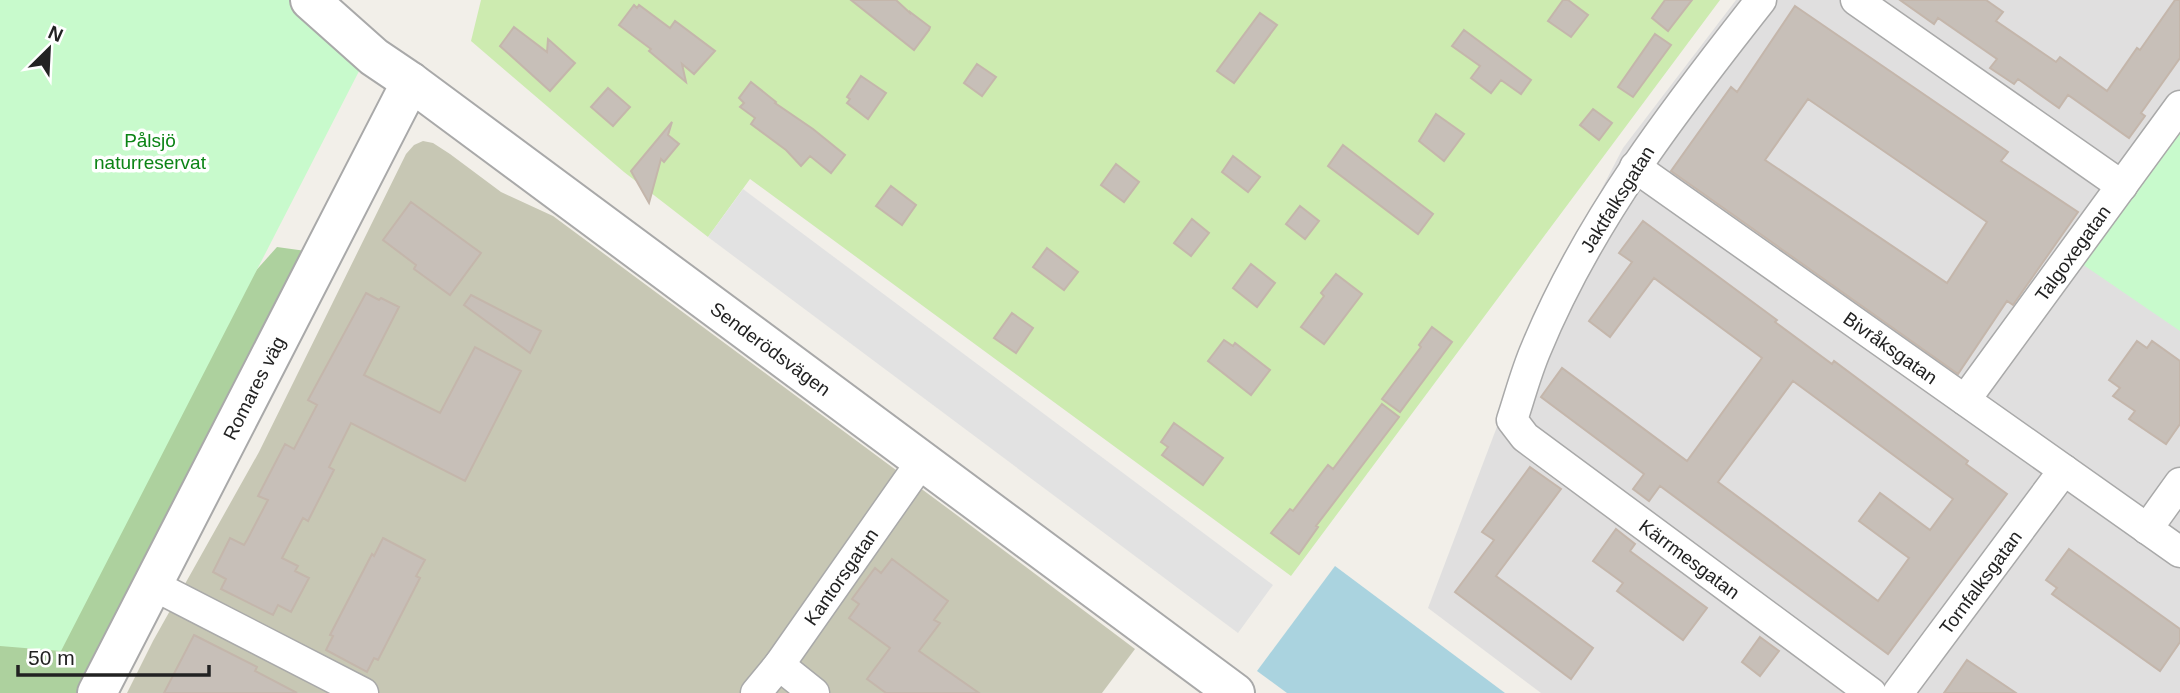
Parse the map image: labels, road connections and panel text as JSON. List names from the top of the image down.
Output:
{
  "streets": {
    "street": [
      "Jaktfalksgatan",
      "Talgoxegatan",
      "Bivråksgatan",
      "Senderödsvägen",
      "Romares väg",
      "Kärrmesgatan",
      "Kantorsgatan",
      "Tornfalksgatan"
    ]
  },
  "crossings": [
    ["Jaktfalksgatan", "Bivråksgatan"],
    ["Jaktfalksgatan", "Kärrmesgatan"],
    ["Talgoxegatan", "Bivråksgatan"],
    ["Bivråksgatan", "Tornfalksgatan"],
    ["Senderödsvägen", "Romares väg"],
    ["Senderödsvägen", "Kantorsgatan"]
  ],
  "parks": ["Pålsjö naturreservat"],
  "scale_bar": "50 m",
  "north": "top right"
}
